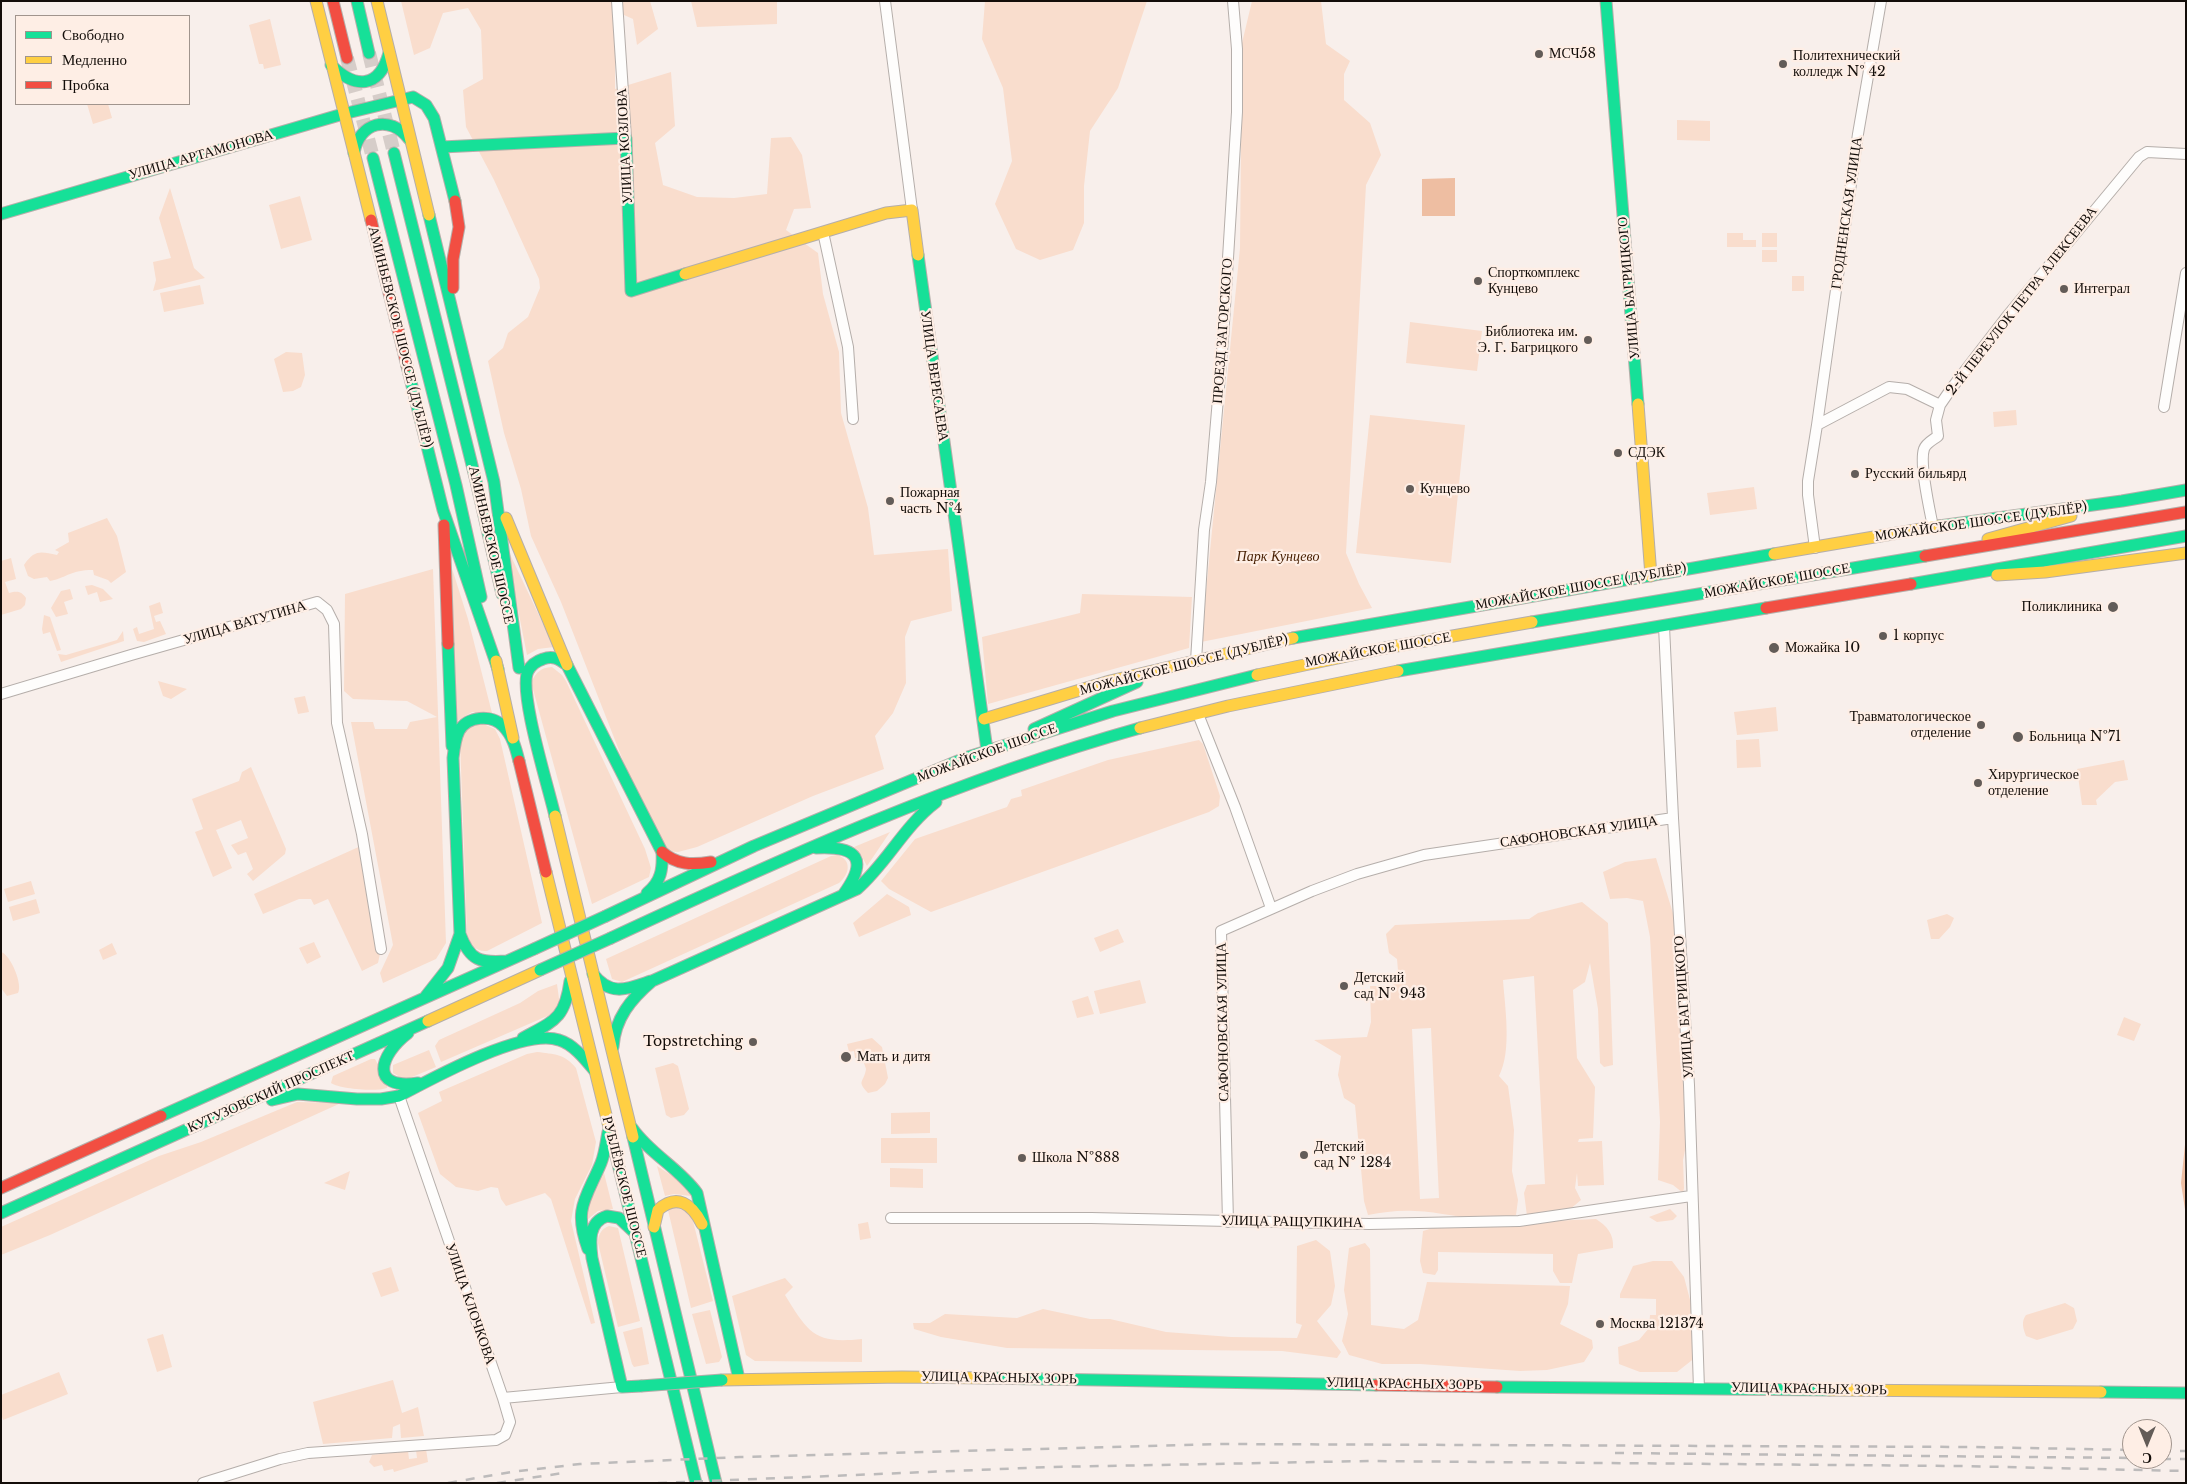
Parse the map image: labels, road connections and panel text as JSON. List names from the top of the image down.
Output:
{
  "streets": {
    "main road": [
      "УЛИЦА КОЗЛОВА",
      "УЛИЦА АРТАМОНОВА",
      "УЛИЦА БАГРИЦКОГО",
      "АМИНЬЕВСКОЕ ШОССЕ (ДУБЛЁР)",
      "УЛИЦА ВЕРЕСАЕВА",
      "МОЖАЙСКОЕ ШОССЕ (ДУБЛЁР)",
      "АМИНЬЕВСКОЕ ШОССЕ",
      "МОЖАЙСКОЕ ШОССЕ",
      "КУТУЗОВСКИЙ ПРОСПЕКТ",
      "РУБЛЁВСКОЕ ШОССЕ",
      "УЛИЦА КРАСНЫХ ЗОРЬ"
    ],
    "street": [
      "ГРОДНЕНСКАЯ УЛИЦА",
      "2-Й ПЕРЕУЛОК ПЕТРА АЛЕКСЕЕВА",
      "ПРОЕЗД ЗАГОРСКОГО",
      "УЛИЦА ВАТУТИНА",
      "САФОНОВСКАЯ УЛИЦА",
      "УЛИЦА РАЩУПКИНА",
      "УЛИЦА КЛОЧКОВА"
    ]
  },
  "crossings": [
    ["УЛИЦА АРТАМОНОВА", "АМИНЬЕВСКОЕ ШОССЕ (ДУБЛЁР)"],
    ["ГРОДНЕНСКАЯ УЛИЦА", "МОЖАЙСКОЕ ШОССЕ (ДУБЛЁР)"],
    ["УЛИЦА БАГРИЦКОГО", "МОЖАЙСКОЕ ШОССЕ (ДУБЛЁР)"],
    ["УЛИЦА БАГРИЦКОГО", "МОЖАЙСКОЕ ШОССЕ"],
    ["УЛИЦА БАГРИЦКОГО", "САФОНОВСКАЯ УЛИЦА"],
    ["УЛИЦА БАГРИЦКОГО", "УЛИЦА РАЩУПКИНА"],
    ["УЛИЦА БАГРИЦКОГО", "УЛИЦА КРАСНЫХ ЗОРЬ"],
    ["2-Й ПЕРЕУЛОК ПЕТРА АЛЕКСЕЕВА", "МОЖАЙСКОЕ ШОССЕ (ДУБЛЁР)"],
    ["ПРОЕЗД ЗАГОРСКОГО", "МОЖАЙСКОЕ ШОССЕ (ДУБЛЁР)"],
    ["АМИНЬЕВСКОЕ ШОССЕ (ДУБЛЁР)", "АМИНЬЕВСКОЕ ШОССЕ"],
    ["УЛИЦА ВЕРЕСАЕВА", "МОЖАЙСКОЕ ШОССЕ (ДУБЛЁР)"],
    ["УЛИЦА ВЕРЕСАЕВА", "МОЖАЙСКОЕ ШОССЕ"],
    ["АМИНЬЕВСКОЕ ШОССЕ", "РУБЛЁВСКОЕ ШОССЕ"],
    ["МОЖАЙСКОЕ ШОССЕ", "КУТУЗОВСКИЙ ПРОСПЕКТ"],
    ["САФОНОВСКАЯ УЛИЦА", "УЛИЦА РАЩУПКИНА"]
  ],
  "parks": ["Парк Кунцево"],
  "places": [
    "МСЧ58",
    "Политехнический колледж № 42",
    "Спорткомплекс Кунцево",
    "Интеграл",
    "Библиотека им. Э. Г. Багрицкого",
    "СДЭК",
    "Русский бильярд",
    "Кунцево",
    "Пожарная часть №4",
    "Поликлиника",
    "1 корпус",
    "Можайка 10",
    "Травматологическое отделение",
    "Больница №71",
    "Хирургическое отделение",
    "Детский сад № 943",
    "Topstretching",
    "Мать и дитя",
    "Детский сад № 1284",
    "Школа №888",
    "Москва 121374"
  ],
  "legend": ["Свободно", "Медленно", "Пробка"],
  "north": "bottom"
}
